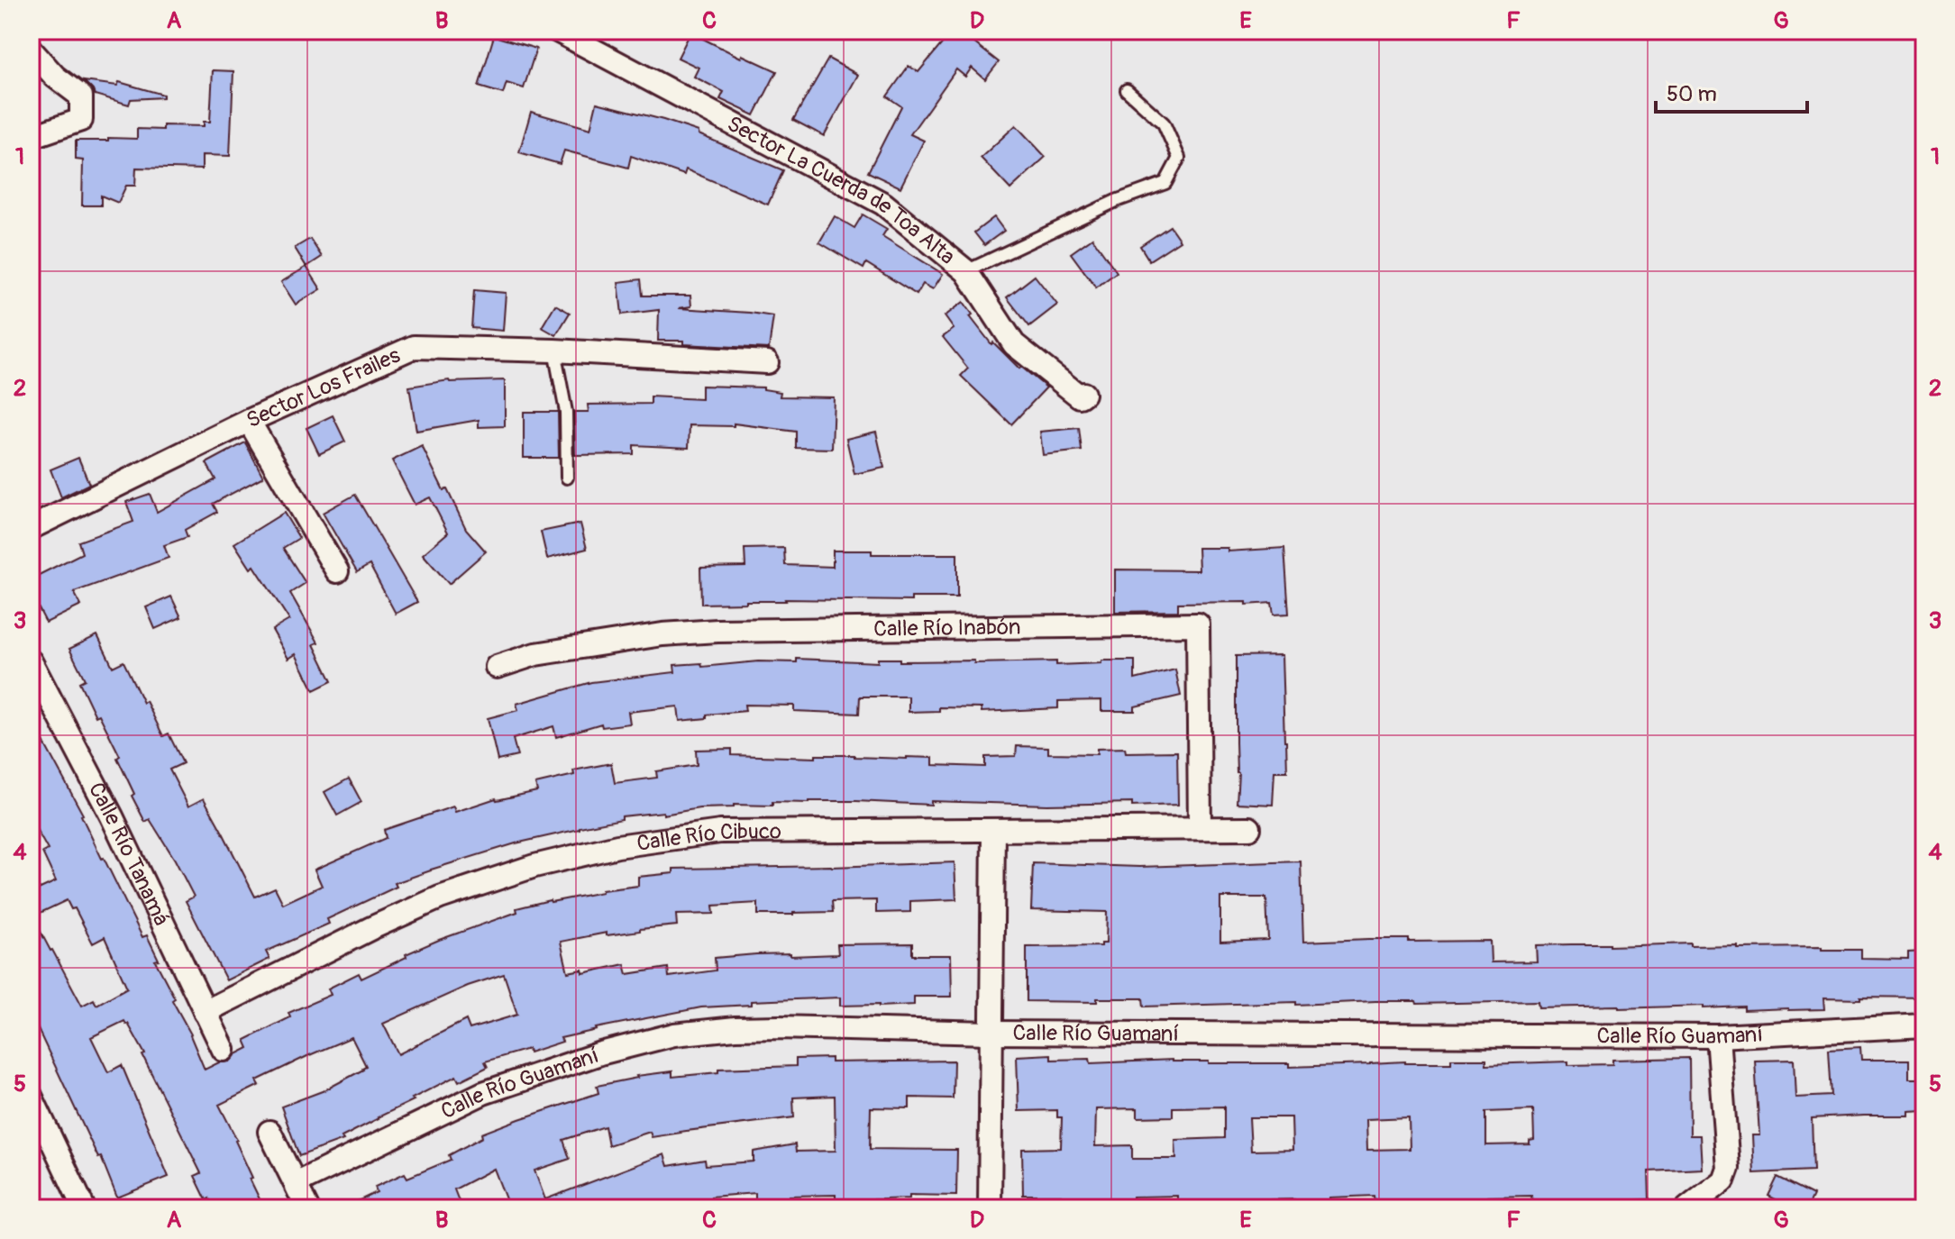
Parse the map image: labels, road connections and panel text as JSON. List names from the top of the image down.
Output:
{
  "streets": {
    "street": [
      "Sector La Cuerda de Toa Alta",
      "Sector Los Frailes",
      "Calle Río Inabón",
      "Calle Río Cibuco",
      "Calle Río Tanamá",
      "Calle Río Guamaní"
    ]
  },
  "crossings": [
    ["Calle Río Inabón", "Calle Río Cibuco"],
    ["Calle Río Cibuco", "Calle Río Tanamá"]
  ],
  "scale_bar": "50 m",
  "grid": {
    "columns": [
      "A",
      "B",
      "C",
      "D",
      "E",
      "F",
      "G"
    ],
    "rows": [
      "1",
      "2",
      "3",
      "4",
      "5"
    ]
  }
}
